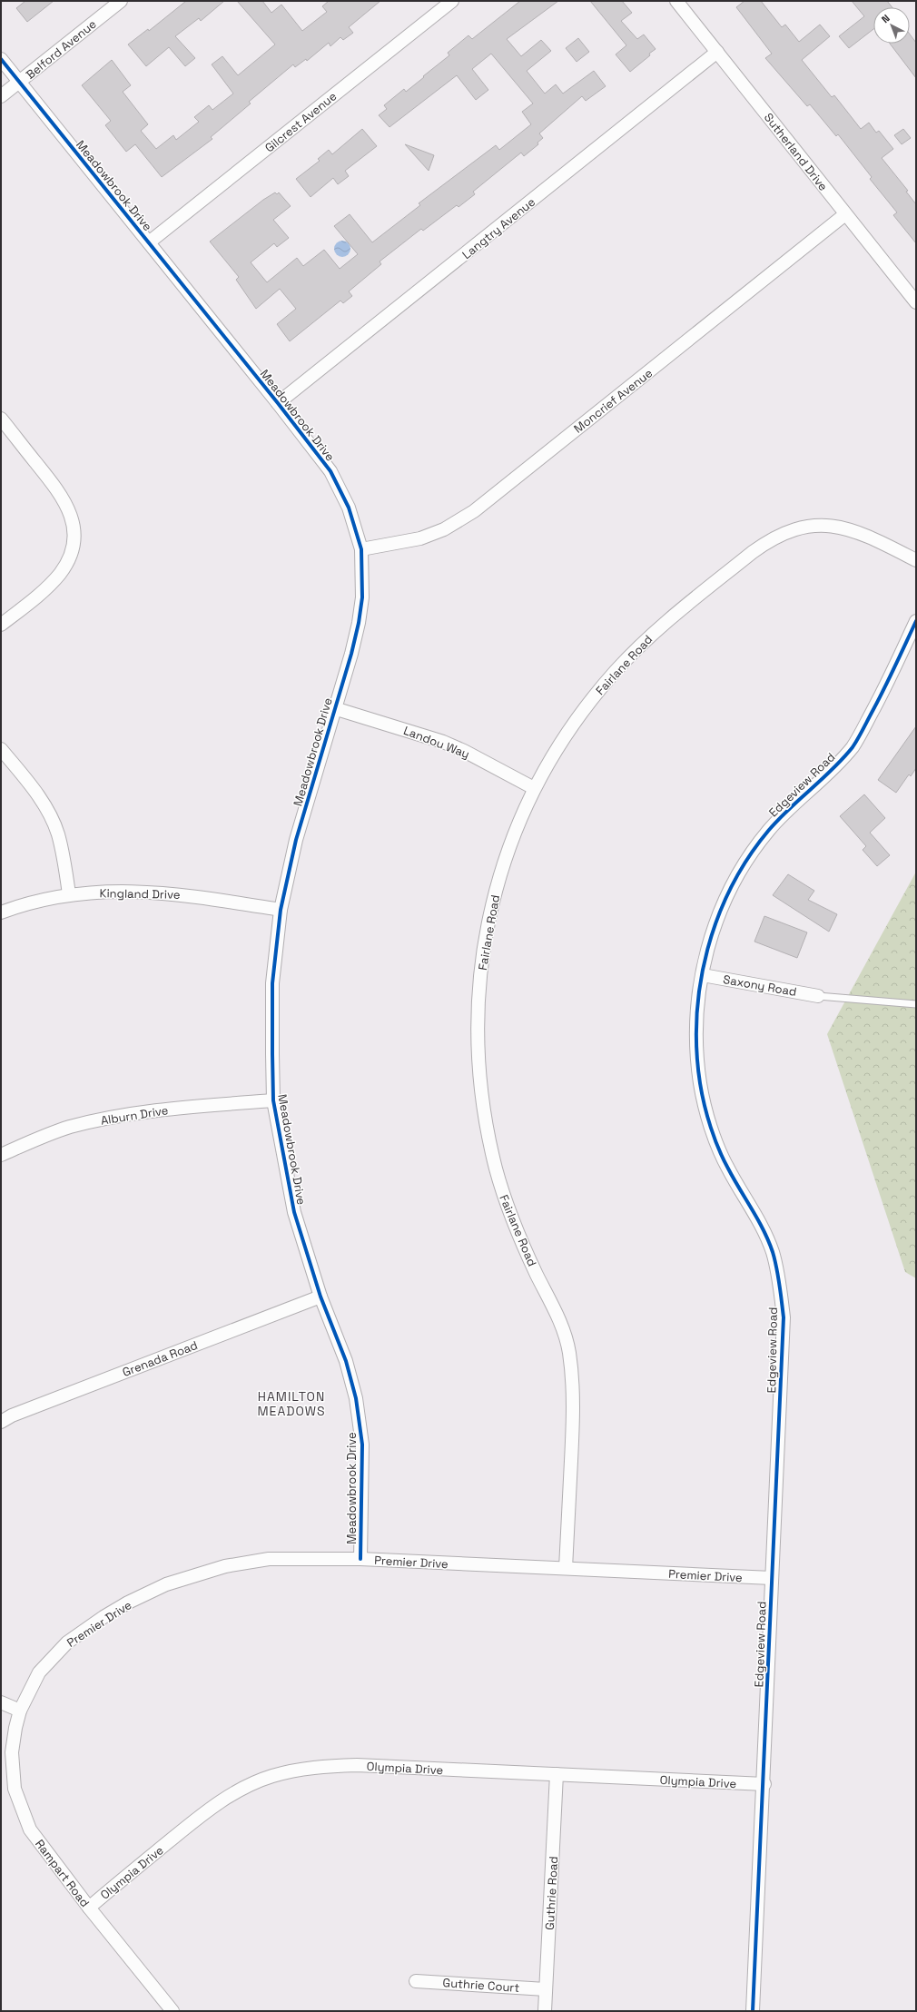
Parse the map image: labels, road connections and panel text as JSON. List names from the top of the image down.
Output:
{
  "streets": {
    "street": [
      "Belford Avenue",
      "Gilcrest Avenue",
      "Sutherland Drive",
      "Meadowbrook Drive",
      "Langtry Avenue",
      "Moncrief Avenue",
      "Fairlane Road",
      "Landou Way",
      "Edgeview Road",
      "Kingland Drive",
      "Saxony Road",
      "Alburn Drive",
      "Grenada Road",
      "Premier Drive",
      "Olympia Drive",
      "Rampart Road",
      "Guthrie Road",
      "Guthrie Court"
    ]
  },
  "crossings": [
    ["Belford Avenue", "Meadowbrook Drive"],
    ["Gilcrest Avenue", "Meadowbrook Drive"],
    ["Sutherland Drive", "Langtry Avenue"],
    ["Sutherland Drive", "Moncrief Avenue"],
    ["Meadowbrook Drive", "Langtry Avenue"],
    ["Meadowbrook Drive", "Moncrief Avenue"],
    ["Meadowbrook Drive", "Landou Way"],
    ["Meadowbrook Drive", "Kingland Drive"],
    ["Meadowbrook Drive", "Alburn Drive"],
    ["Meadowbrook Drive", "Grenada Road"],
    ["Meadowbrook Drive", "Premier Drive"],
    ["Fairlane Road", "Landou Way"],
    ["Fairlane Road", "Premier Drive"],
    ["Edgeview Road", "Saxony Road"],
    ["Edgeview Road", "Premier Drive"],
    ["Edgeview Road", "Olympia Drive"],
    ["Premier Drive", "Rampart Road"],
    ["Olympia Drive", "Rampart Road"],
    ["Olympia Drive", "Guthrie Road"],
    ["Guthrie Road", "Guthrie Court"]
  ],
  "districts": ["HAMILTON MEADOWS"],
  "north": "top left"
}
